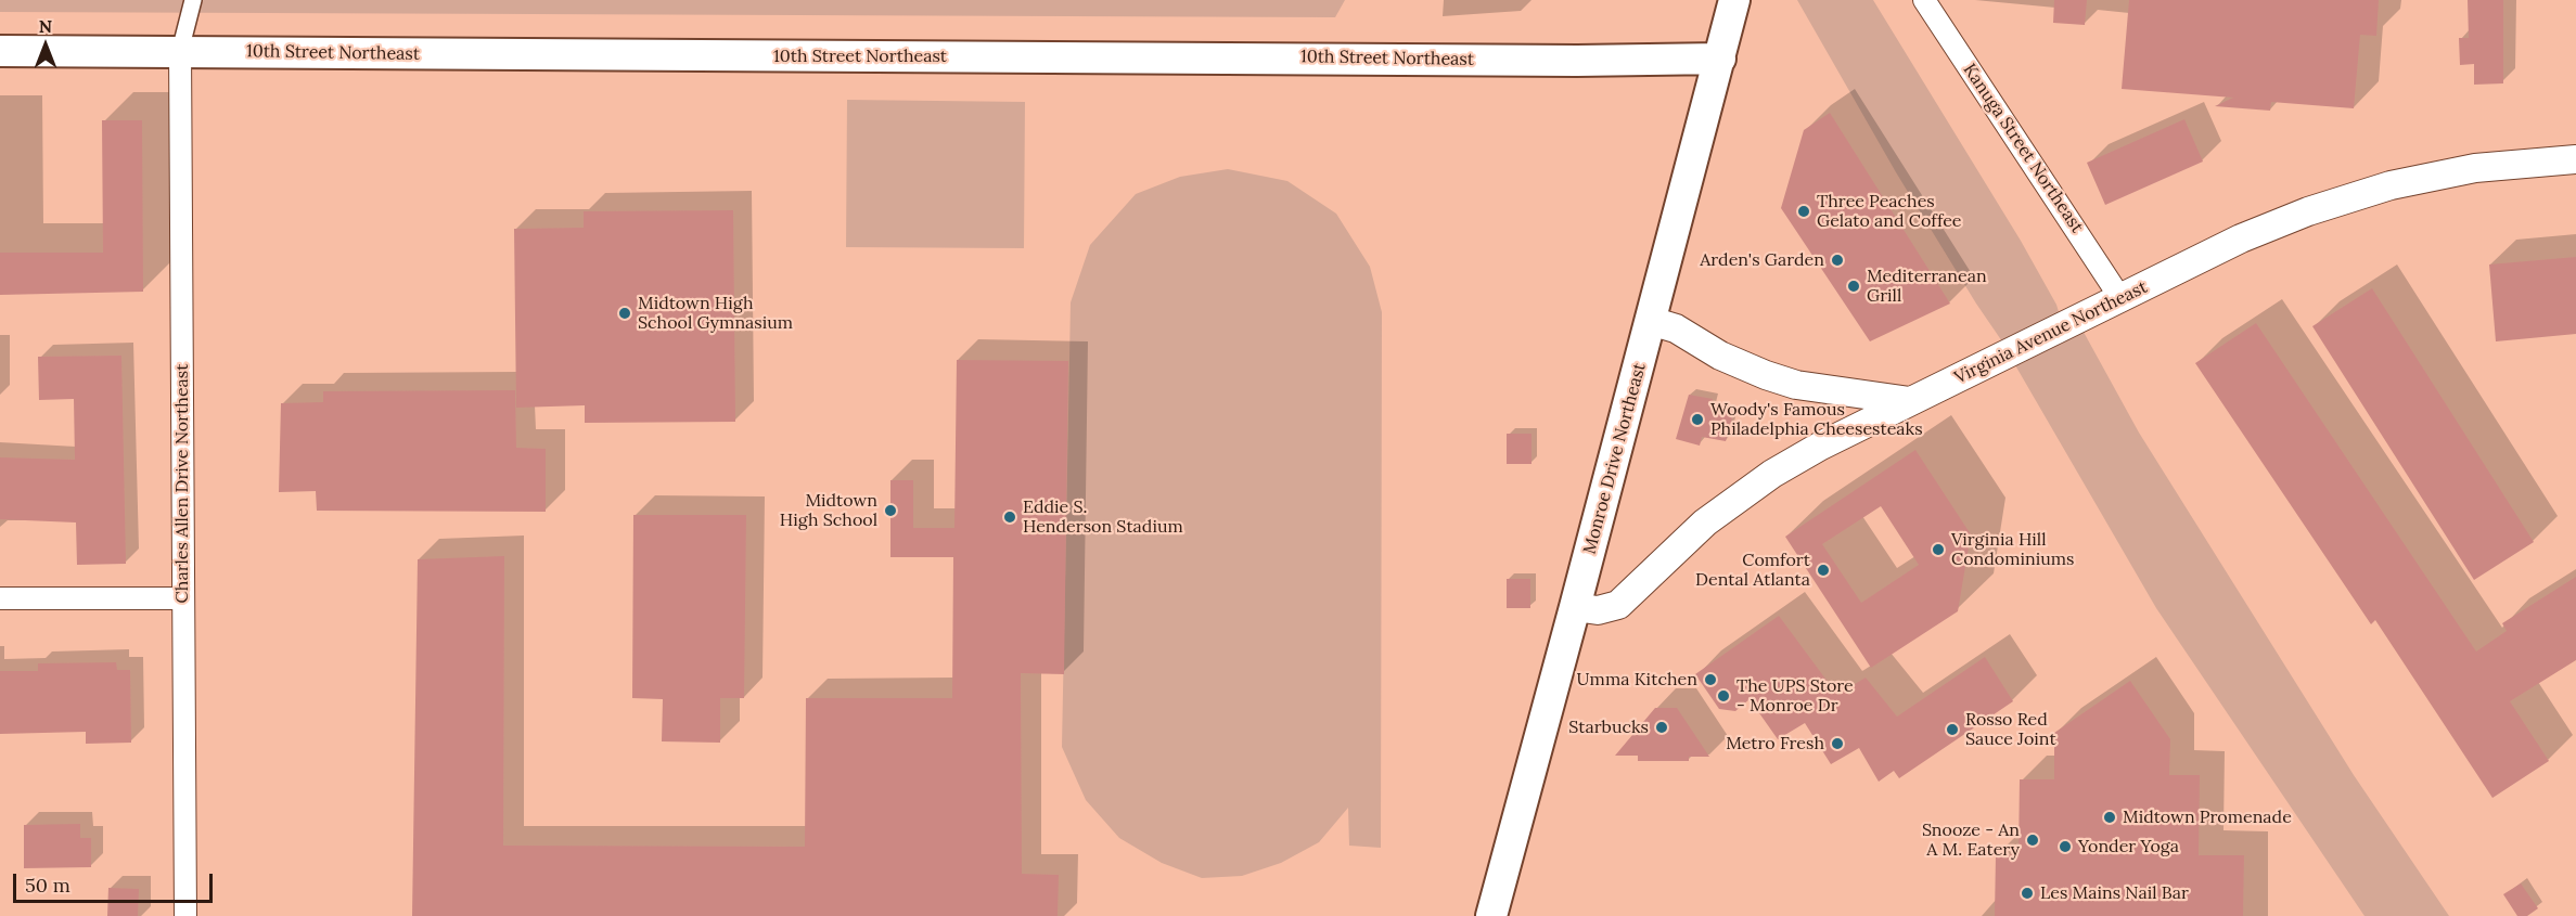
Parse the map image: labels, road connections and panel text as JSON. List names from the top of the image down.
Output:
{
  "streets": {
    "main road": ["10th Street Northeast", "Monroe Drive Northeast"],
    "street": ["Kanuga Street Northeast", "Virginia Avenue Northeast", "Charles Allen Drive Northeast"]
  },
  "crossings": [
    ["10th Street Northeast", "Monroe Drive Northeast"],
    ["10th Street Northeast", "Charles Allen Drive Northeast"],
    ["Kanuga Street Northeast", "Virginia Avenue Northeast"],
    ["Virginia Avenue Northeast", "Monroe Drive Northeast"]
  ],
  "places": [
    "Three Peaches Gelato and Coffee",
    "Arden's Garden",
    "Mediterranean Grill",
    "Midtown High School Gymnasium",
    "Woody's Famous Philadelphia Cheesesteaks",
    "Midtown High School",
    "Eddie S. Henderson Stadium",
    "Virginia Hill Condominiums",
    "Comfort Dental Atlanta",
    "Umma Kitchen",
    "The UPS Store - Monroe Dr",
    "Starbucks",
    "Rosso Red Sauce Joint",
    "Metro Fresh",
    "Midtown Promenade",
    "Snooze - An A M. Eatery",
    "Yonder Yoga",
    "Les Mains Nail Bar"
  ],
  "scale_bar": "50 m",
  "north": "top"
}
